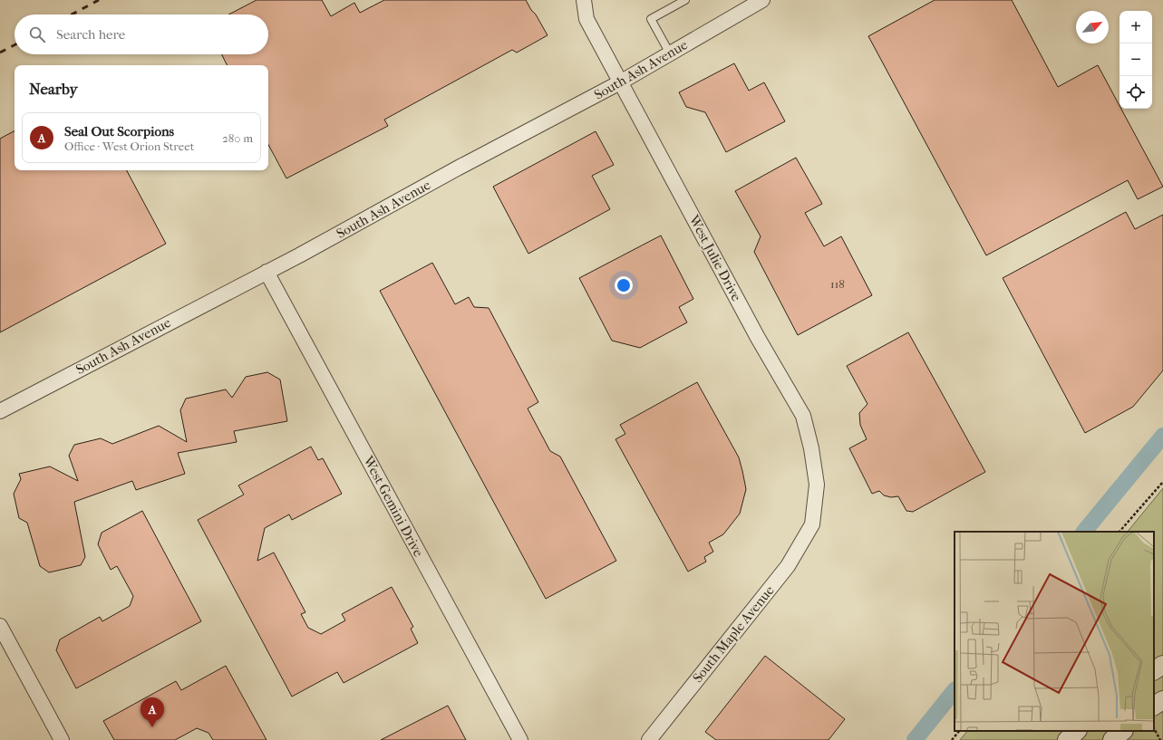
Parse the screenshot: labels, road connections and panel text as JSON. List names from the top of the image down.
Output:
{
  "streets": {
    "street": [
      "South Ash Avenue",
      "West Julie Drive",
      "West Gemini Drive",
      "South Maple Avenue"
    ]
  },
  "crossings": [
    ["South Ash Avenue", "West Julie Drive"],
    ["South Ash Avenue", "West Gemini Drive"],
    ["West Julie Drive", "South Maple Avenue"]
  ],
  "house_numbers": ["118"],
  "north": "top right",
  "page": {
    "map_buttons": ["+", "−"],
    "search": "Search here",
    "heading": "Nearby",
    "list": [
      {
        "mark": "A",
        "name": "Seal Out Scorpions",
        "note": "Office · West Orion Street",
        "value": "280 m"
      }
    ],
    "pins": "A"
  }
}
